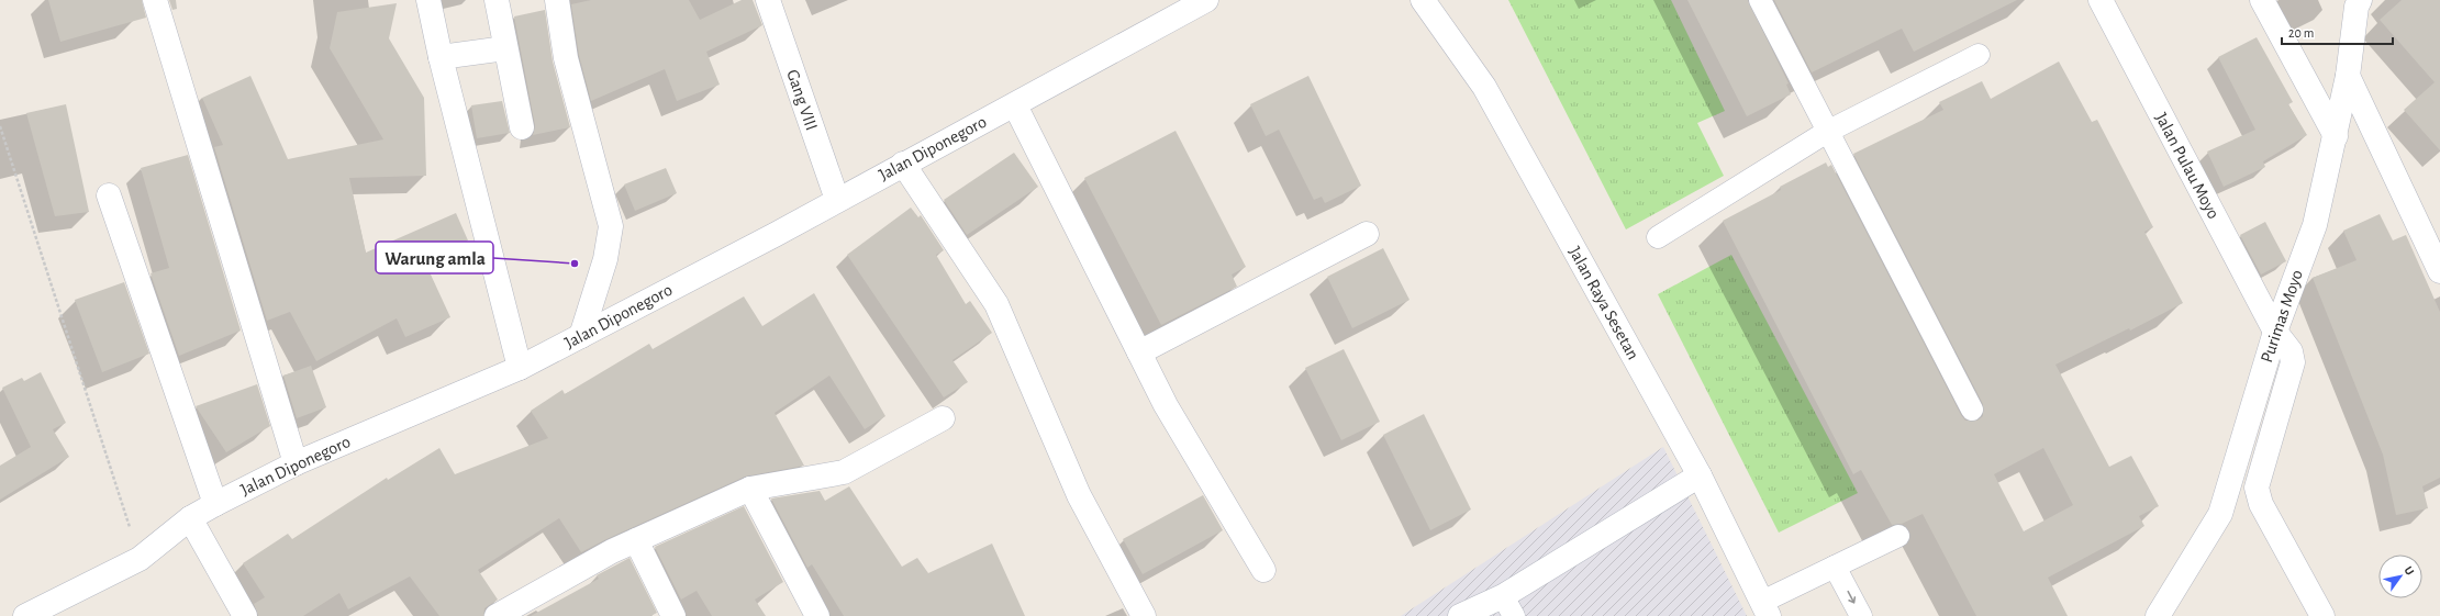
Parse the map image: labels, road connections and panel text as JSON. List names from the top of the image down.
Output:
{
  "streets": {
    "street": [
      "Gang VIII",
      "Jalan Diponegoro",
      "Jalan Pulau Moyo",
      "Jalan Raya Sesetan",
      "Purimas Moyo"
    ]
  },
  "crossings": [
    ["Gang VIII", "Jalan Diponegoro"],
    ["Jalan Pulau Moyo", "Purimas Moyo"]
  ],
  "places": ["Warung amla"],
  "scale_bar": "20 m",
  "north": "top right"
}
